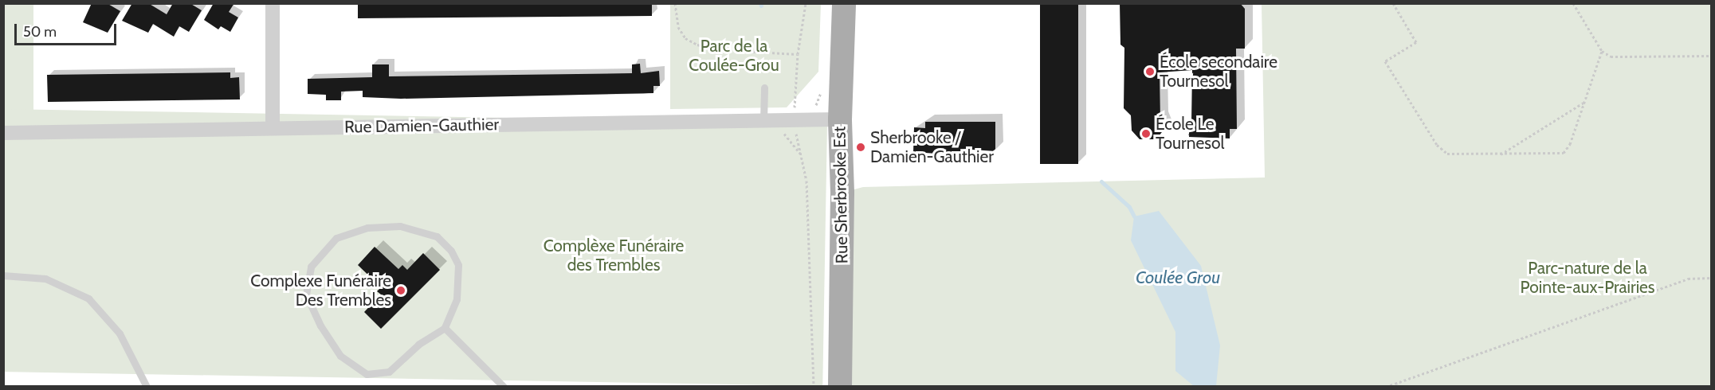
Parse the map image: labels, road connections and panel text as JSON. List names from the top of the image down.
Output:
{
  "streets": {
    "main road": ["Rue Sherbrooke Est"],
    "street": ["Rue Damien-Gauthier"]
  },
  "crossings": [
    ["Rue Damien-Gauthier", "Rue Sherbrooke Est"]
  ],
  "water": ["Coulée Grou"],
  "parks": ["Parc de la Coulée-Grou", "Complèxe Funéraire des Trembles", "Parc-nature de la Pointe-aux-Prairies"],
  "places": [
    "École secondaire Tournesol",
    "École Le Tournesol",
    "Sherbrooke / Damien-Gauthier",
    "Complexe Funéraire Des Trembles"
  ],
  "scale_bar": "50 m"
}
